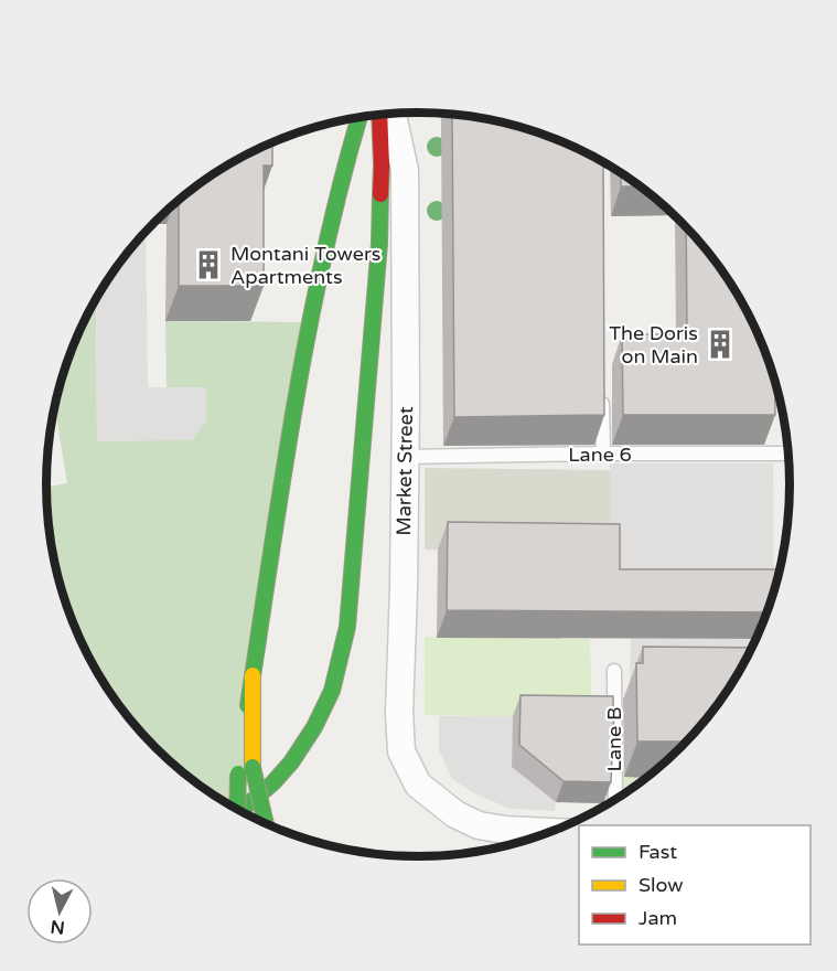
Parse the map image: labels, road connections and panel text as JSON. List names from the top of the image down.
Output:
{
  "streets": {
    "street": ["Market Street"],
    "lane": ["Lane 6", "Lane B"]
  },
  "crossings": [
    ["Lane 6", "Market Street"]
  ],
  "places": {
    "building": ["Montani Towers Apartments", "The Doris on Main"]
  },
  "legend": ["Fast", "Slow", "Jam"],
  "north": "bottom"
}
